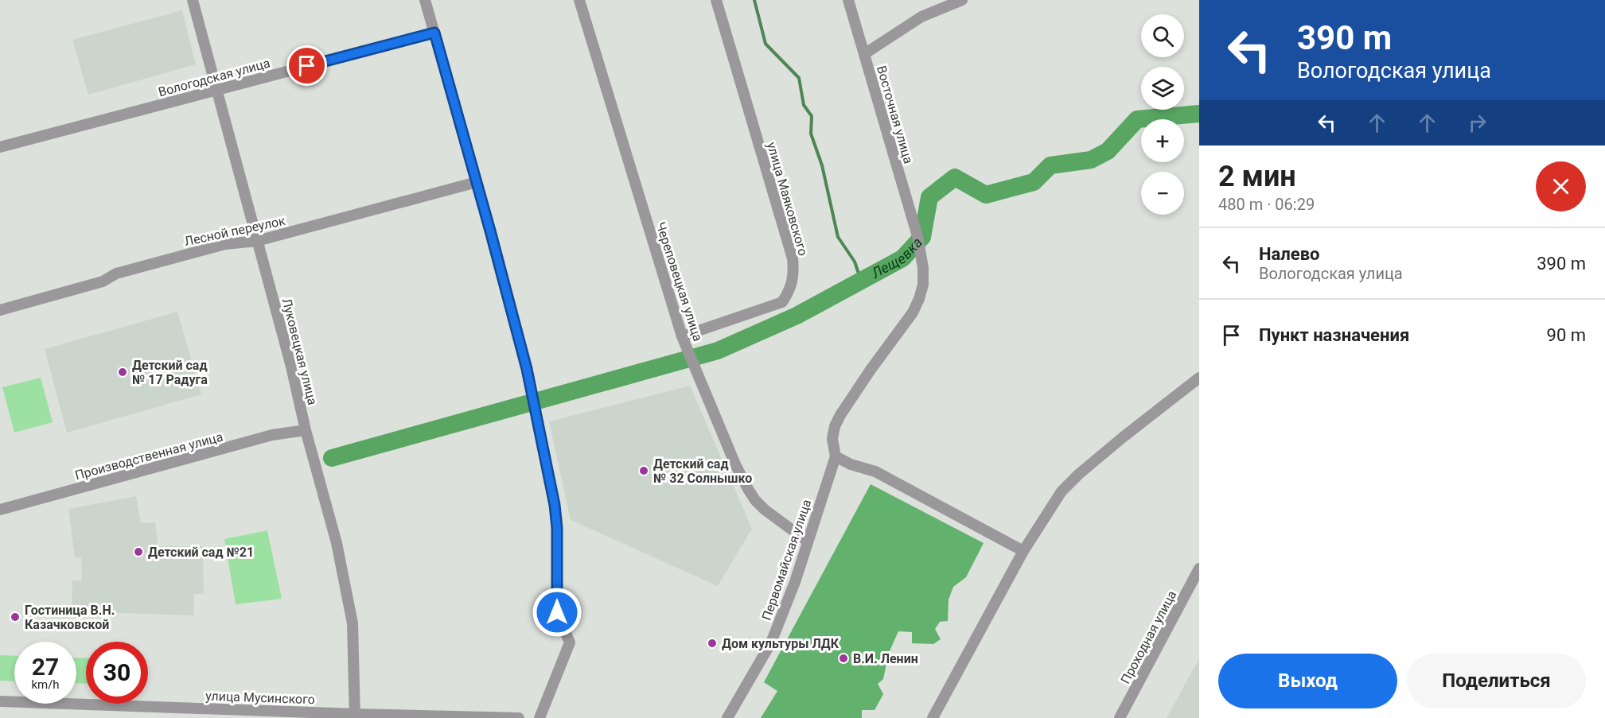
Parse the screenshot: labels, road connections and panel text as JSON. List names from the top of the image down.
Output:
{
  "streets": {
    "street": [
      "Вологодская улица",
      "Восточная улица",
      "улица Маяковского",
      "Лесной переулок",
      "Череповецкая улица",
      "Луковецкая улица",
      "Производственная улица",
      "Первомайская улица",
      "Проходная улица",
      "улица Мусинского"
    ]
  },
  "crossings": [
    ["Вологодская улица", "Луковецкая улица"],
    ["Восточная улица", "Первомайская улица"],
    ["улица Маяковского", "Череповецкая улица"],
    ["Лесной переулок", "Луковецкая улица"],
    ["Череповецкая улица", "Первомайская улица"],
    ["Луковецкая улица", "Производственная улица"],
    ["Луковецкая улица", "улица Мусинского"]
  ],
  "water": ["Лещевка"],
  "places": [
    "Детский сад № 17 Радуга",
    "Детский сад № 32 Солнышко",
    "Детский сад №21",
    "Гостиница В.Н. Казачковской",
    "Дом культуры ЛДК",
    "В.И. Ленин"
  ],
  "page": {
    "turn": ["390 m", "Вологодская улица"],
    "map_buttons": ["+", "−"],
    "heading": ["2 мин", "480 m · 06:29"],
    "list": [
      {
        "name": "Налево",
        "note": "Вологодская улица",
        "value": "390 m"
      },
      {
        "name": "Пункт назначения",
        "value": "90 m"
      }
    ],
    "speed": "27 km/h",
    "limit": "30",
    "buttons": ["Выход", "Поделиться"]
  }
}
